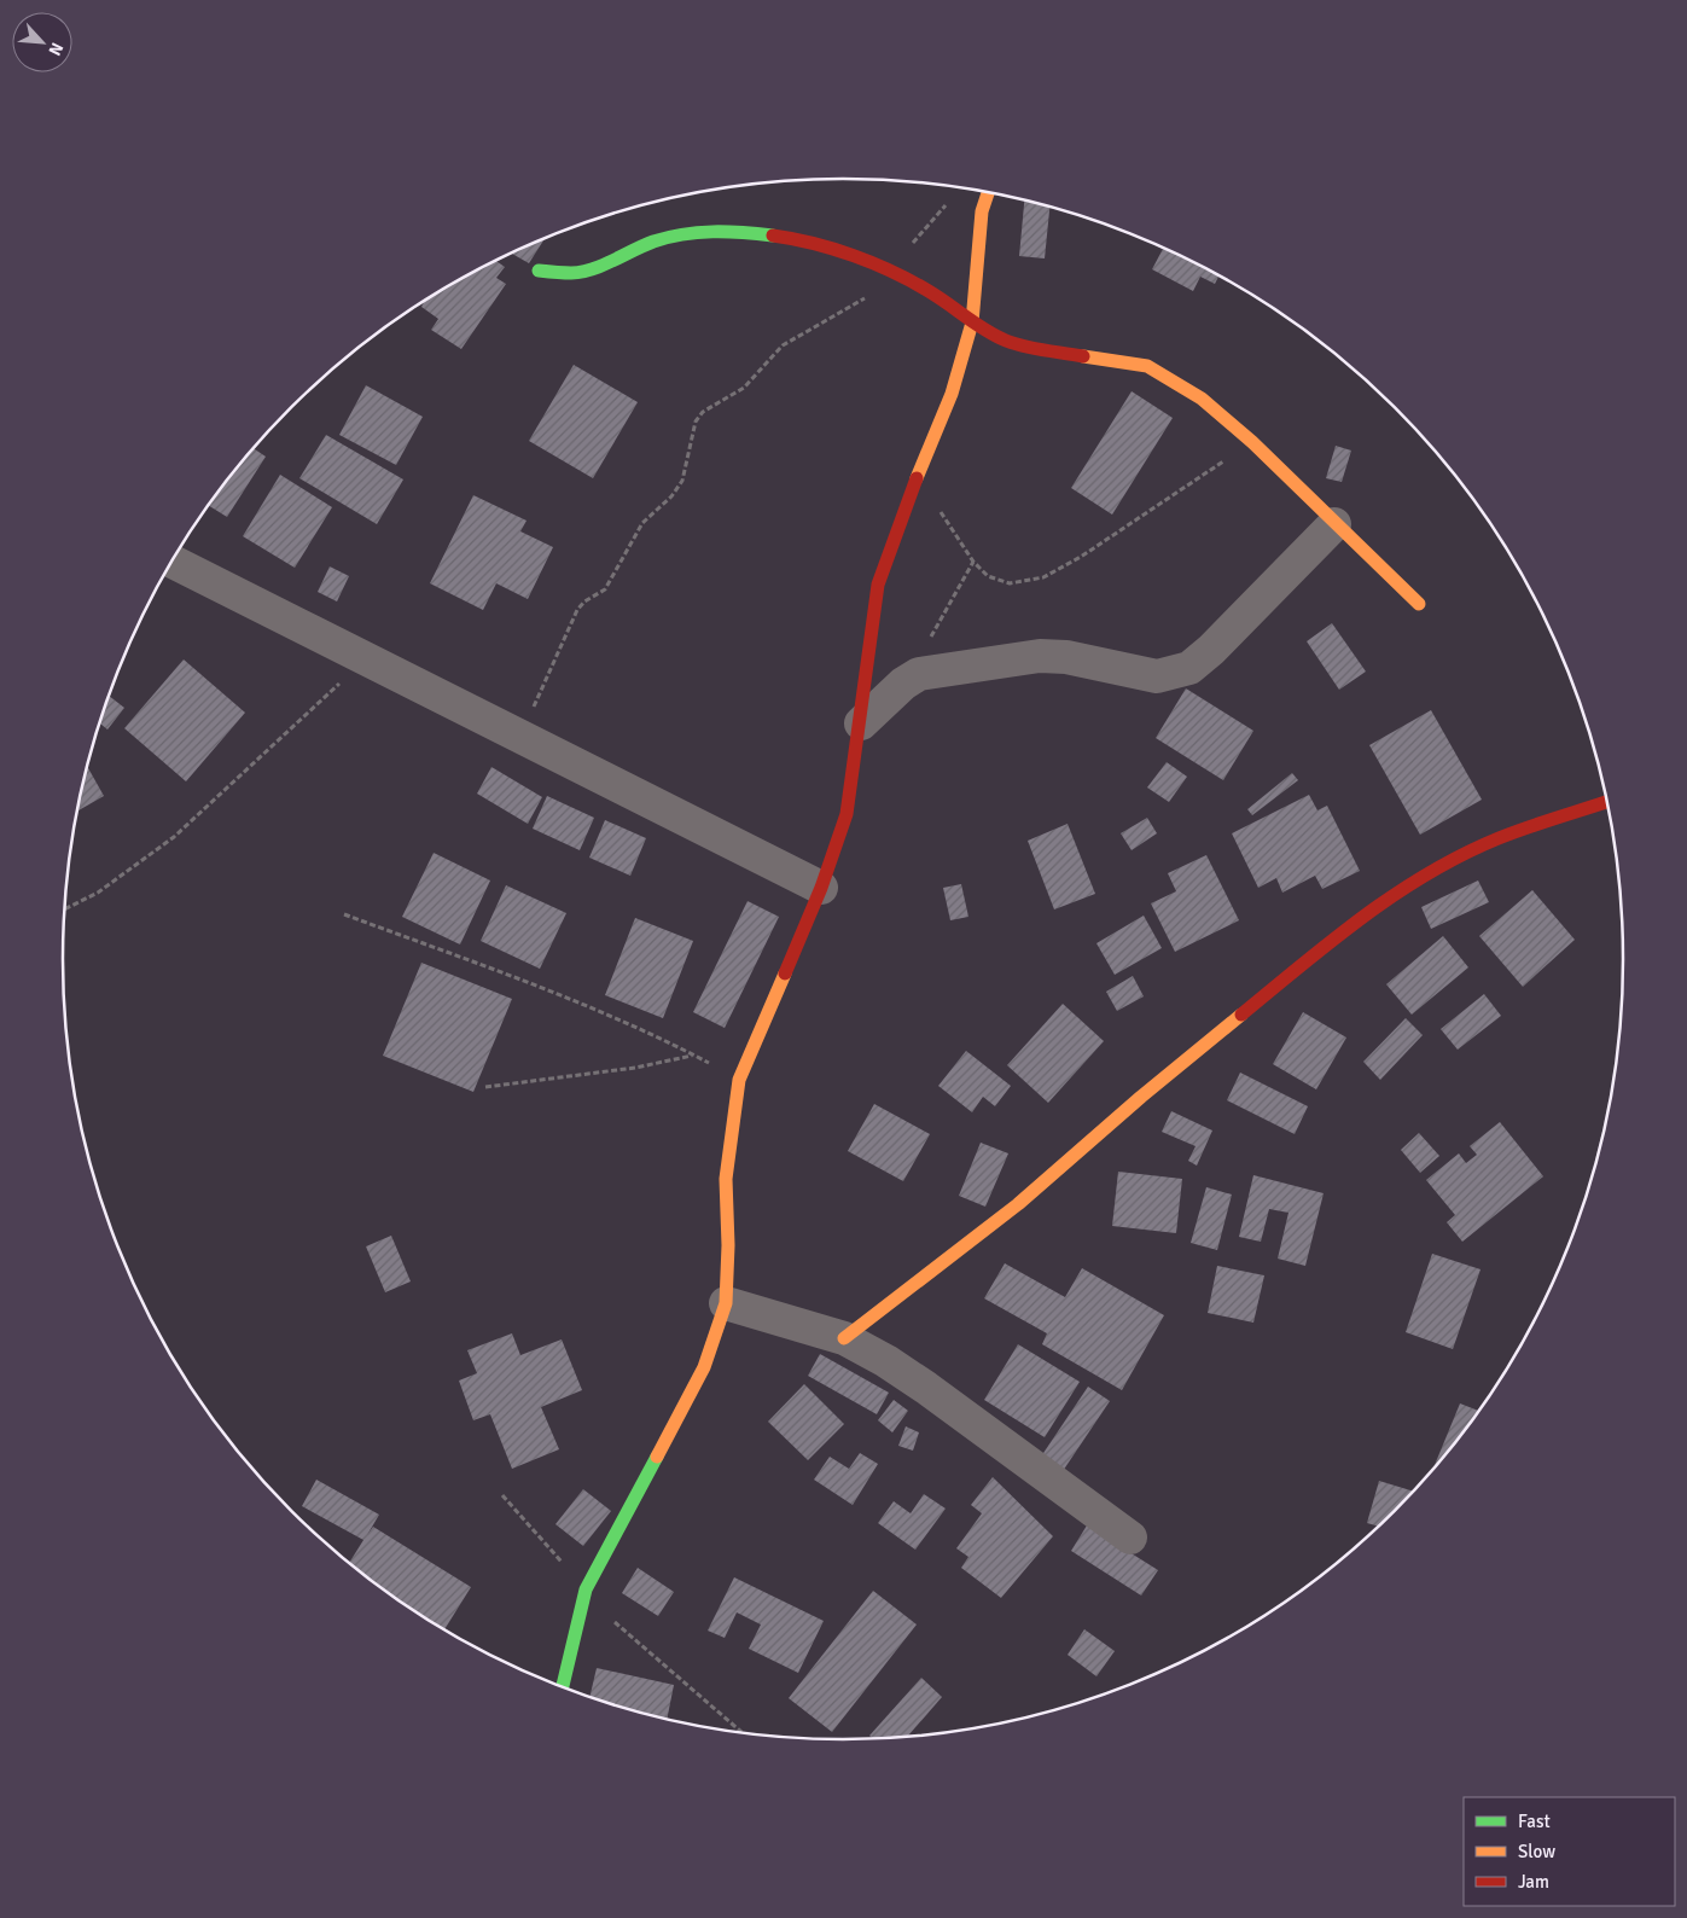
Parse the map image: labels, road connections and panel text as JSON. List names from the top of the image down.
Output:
{
  "legend": ["Fast", "Slow", "Jam"],
  "north": "bottom right"
}
